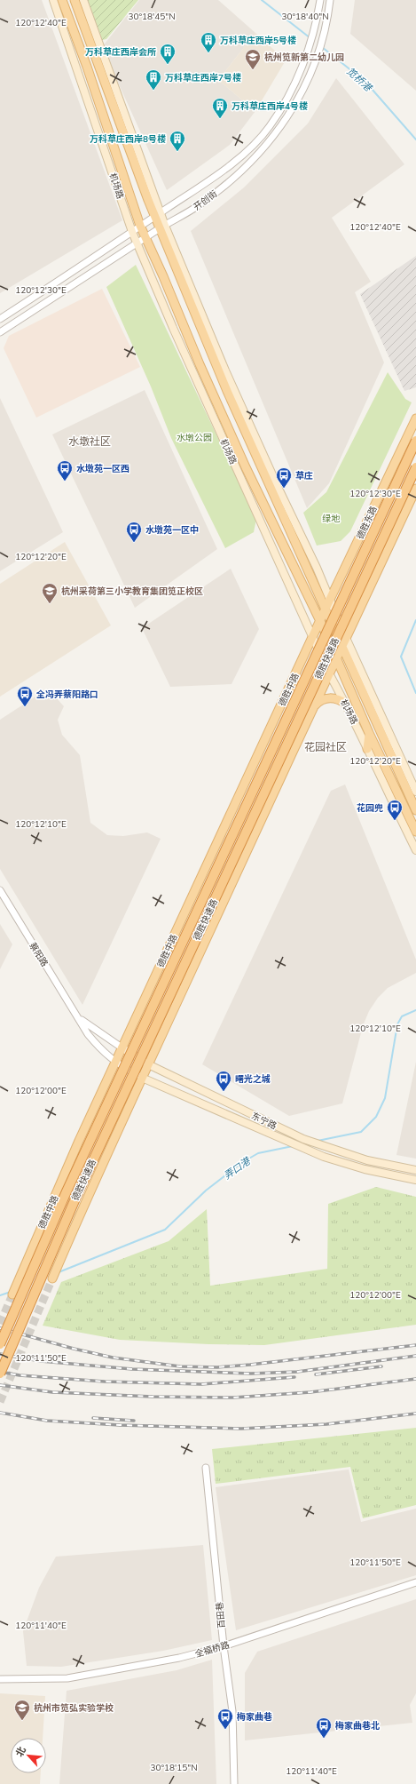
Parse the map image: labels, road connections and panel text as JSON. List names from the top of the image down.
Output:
{
  "streets": {
    "highway": ["德胜快速路"],
    "main road": [
      "机场路",
      "德胜东路",
      "德胜中路",
      "东宁路"
    ],
    "street": [
      "开创街",
      "蔡阳路",
      "百田巷",
      "全福桥路"
    ]
  },
  "crossings": [
    ["机场路", "开创街"],
    ["机场路", "德胜中路"],
    ["德胜东路", "德胜中路"],
    ["德胜中路", "蔡阳路"],
    ["德胜中路", "东宁路"],
    ["蔡阳路", "东宁路"],
    ["百田巷", "全福桥路"]
  ],
  "districts": ["水墩社区", "花园社区"],
  "water": ["笕桥港", "弄口港"],
  "parks": ["水墩公园", "绿地"],
  "places": {
    "building": [
      "万科草庄西岸5号楼",
      "万科草庄西岸会所",
      "万科草庄西岸7号楼",
      "万科草庄西岸4号楼",
      "万科草庄西岸8号楼"
    ],
    "school or university": ["杭州笕新第二幼儿园", "杭州采荷第三小学教育集团笕正校区", "杭州市笕弘实验学校"],
    "bus stop": [
      "水墩苑一区西",
      "草庄",
      "水墩苑一区中",
      "全冯弄蔡阳路口",
      "花园兜",
      "曙光之城",
      "梅家曲巷",
      "梅家曲巷北"
    ]
  },
  "north": "top left",
  "coordinates": [
    "30°18'45\"N",
    "30°18'40\"N",
    "120°12'40\"E",
    "120°12'30\"E",
    "120°12'20\"E",
    "120°12'10\"E",
    "120°12'00\"E",
    "120°11'50\"E",
    "120°11'40\"E",
    "30°18'15\"N"
  ]
}
